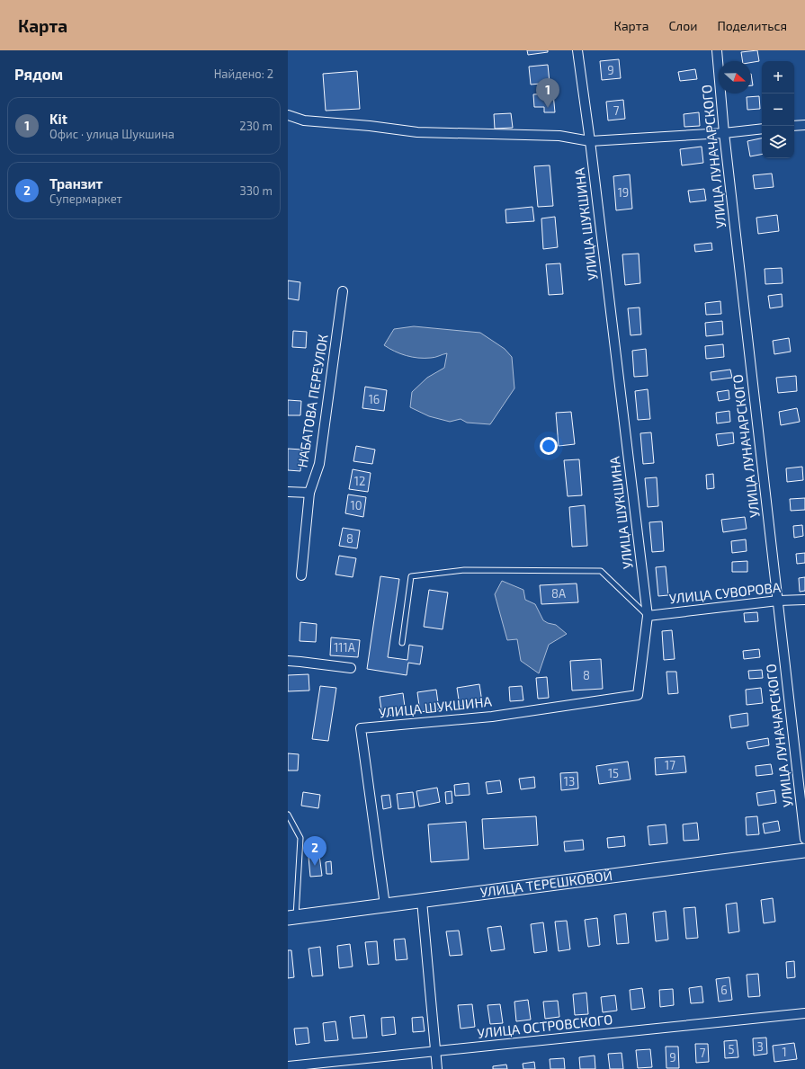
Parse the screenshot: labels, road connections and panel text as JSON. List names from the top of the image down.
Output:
{
  "streets": {
    "main road": ["УЛИЦА ТЕРЕШКОВОЙ"],
    "street": [
      "УЛИЦА ЛУНАЧАРСКОГО",
      "УЛИЦА ШУКШИНА",
      "НАБАТОВА ПЕРЕУЛОК",
      "УЛИЦА СУВОРОВА",
      "УЛИЦА ОСТРОВСКОГО"
    ]
  },
  "crossings": [
    ["УЛИЦА ЛУНАЧАРСКОГО", "УЛИЦА СУВОРОВА"],
    ["УЛИЦА ШУКШИНА", "УЛИЦА СУВОРОВА"],
    ["УЛИЦА ШУКШИНА", "УЛИЦА ТЕРЕШКОВОЙ"]
  ],
  "house_numbers": [
    "9",
    "7",
    "19",
    "16",
    "12",
    "10",
    "8",
    "8А",
    "111А",
    "8",
    "17",
    "15",
    "13",
    "6",
    "3",
    "5",
    "1",
    "7",
    "9"
  ],
  "north": "right",
  "page": {
    "header": "Карта",
    "nav": ["Карта", "Слои", "Поделиться"],
    "heading": ["Рядом", "Найдено: 2"],
    "map_buttons": ["+", "−"],
    "pins": ["1", "2"],
    "list": [
      {
        "mark": "1",
        "name": "Kit",
        "note": "Офис · улица Шукшина",
        "value": "230 m"
      },
      {
        "mark": "2",
        "name": "Транзит",
        "note": "Супермаркет",
        "value": "330 m"
      }
    ]
  }
}
